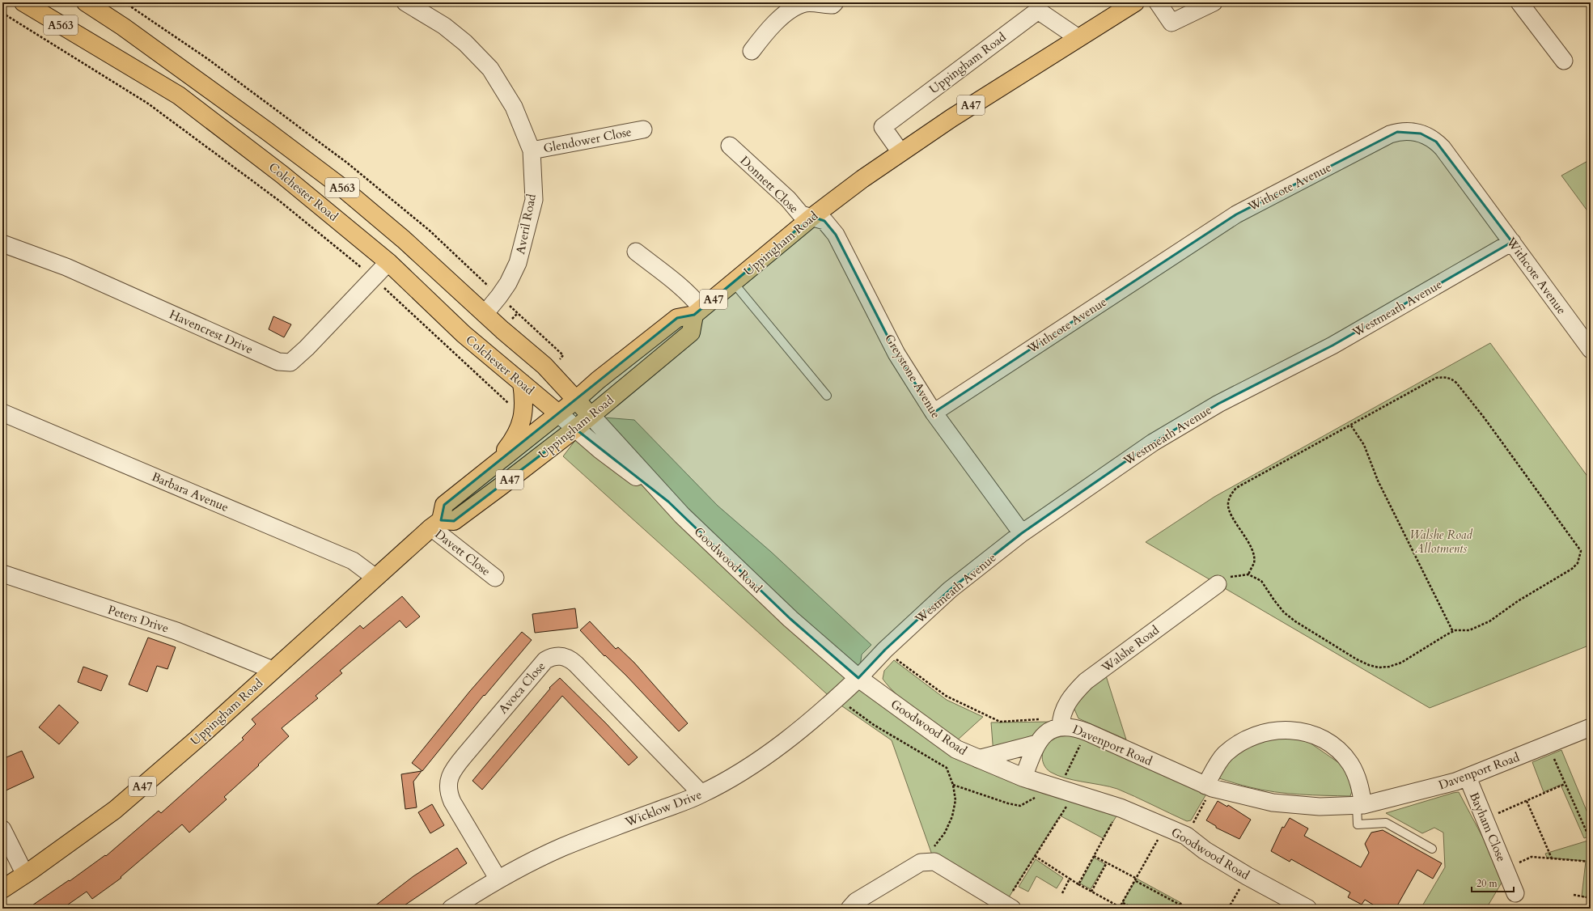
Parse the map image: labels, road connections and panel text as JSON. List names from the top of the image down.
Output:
{
  "streets": {
    "highway": [
      "A563",
      "Uppingham Road",
      "A47",
      "Colchester Road"
    ],
    "street": [
      "Glendower Close",
      "Donnett Close",
      "Withcote Avenue",
      "Averil Road",
      "Westmeath Avenue",
      "Havencrest Drive",
      "Greystone Avenue",
      "Barbara Avenue",
      "Davett Close",
      "Goodwood Road",
      "Peters Drive",
      "Walshe Road",
      "Avoca Close",
      "Davenport Road",
      "Wicklow Drive",
      "Bayham Close"
    ]
  },
  "crossings": [
    ["Uppingham Road", "Donnett Close"],
    ["Uppingham Road", "Colchester Road"],
    ["Uppingham Road", "Greystone Avenue"],
    ["Uppingham Road", "Barbara Avenue"],
    ["Uppingham Road", "Davett Close"],
    ["Uppingham Road", "Goodwood Road"],
    ["Uppingham Road", "Peters Drive"],
    ["Glendower Close", "Averil Road"],
    ["Donnett Close", "Greystone Avenue"],
    ["Withcote Avenue", "Westmeath Avenue"],
    ["Withcote Avenue", "Greystone Avenue"],
    ["Colchester Road", "Averil Road"],
    ["Colchester Road", "Havencrest Drive"],
    ["Colchester Road", "Goodwood Road"],
    ["Westmeath Avenue", "Greystone Avenue"],
    ["Westmeath Avenue", "Goodwood Road"],
    ["Westmeath Avenue", "Wicklow Drive"],
    ["Goodwood Road", "Davenport Road"],
    ["Goodwood Road", "Wicklow Drive"],
    ["Walshe Road", "Davenport Road"],
    ["Avoca Close", "Wicklow Drive"],
    ["Davenport Road", "Bayham Close"]
  ],
  "parks": ["Walshe Road Allotments"],
  "scale_bar": "20 m"
}
